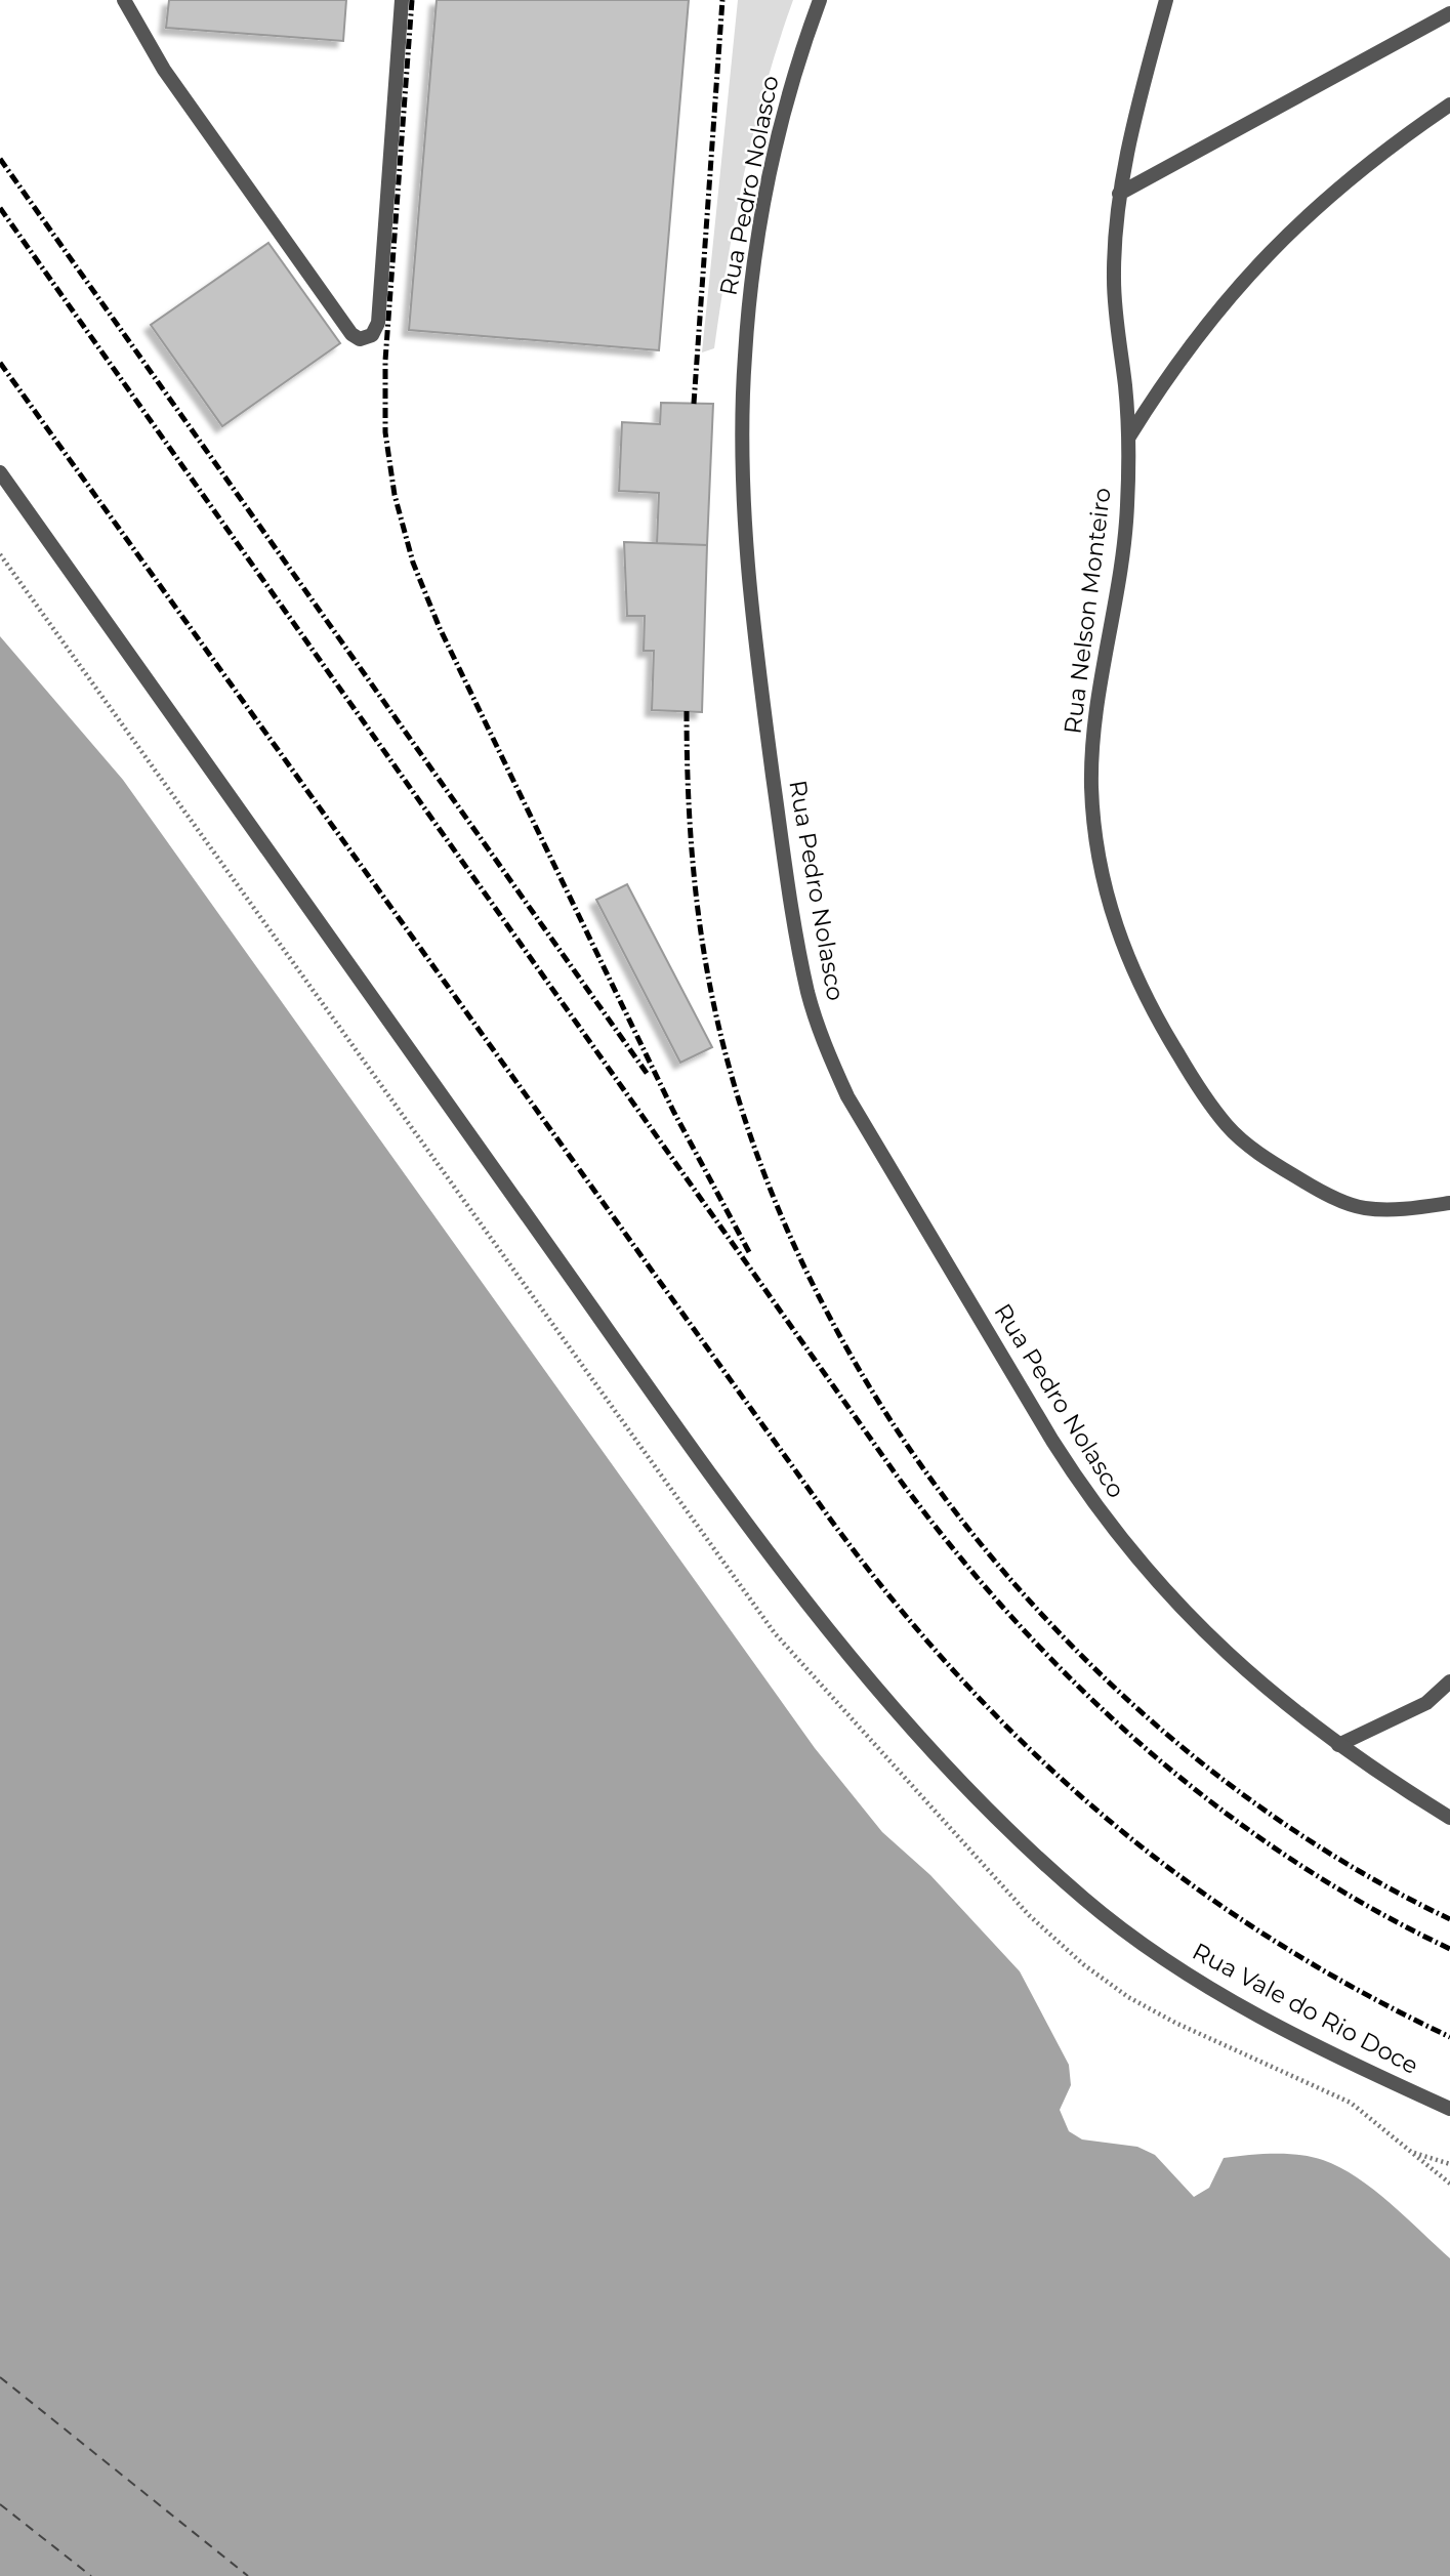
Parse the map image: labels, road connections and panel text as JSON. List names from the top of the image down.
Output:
{
  "streets": {
    "street": ["Rua Pedro Nolasco", "Rua Nelson Monteiro", "Rua Vale do Rio Doce"]
  }
}
